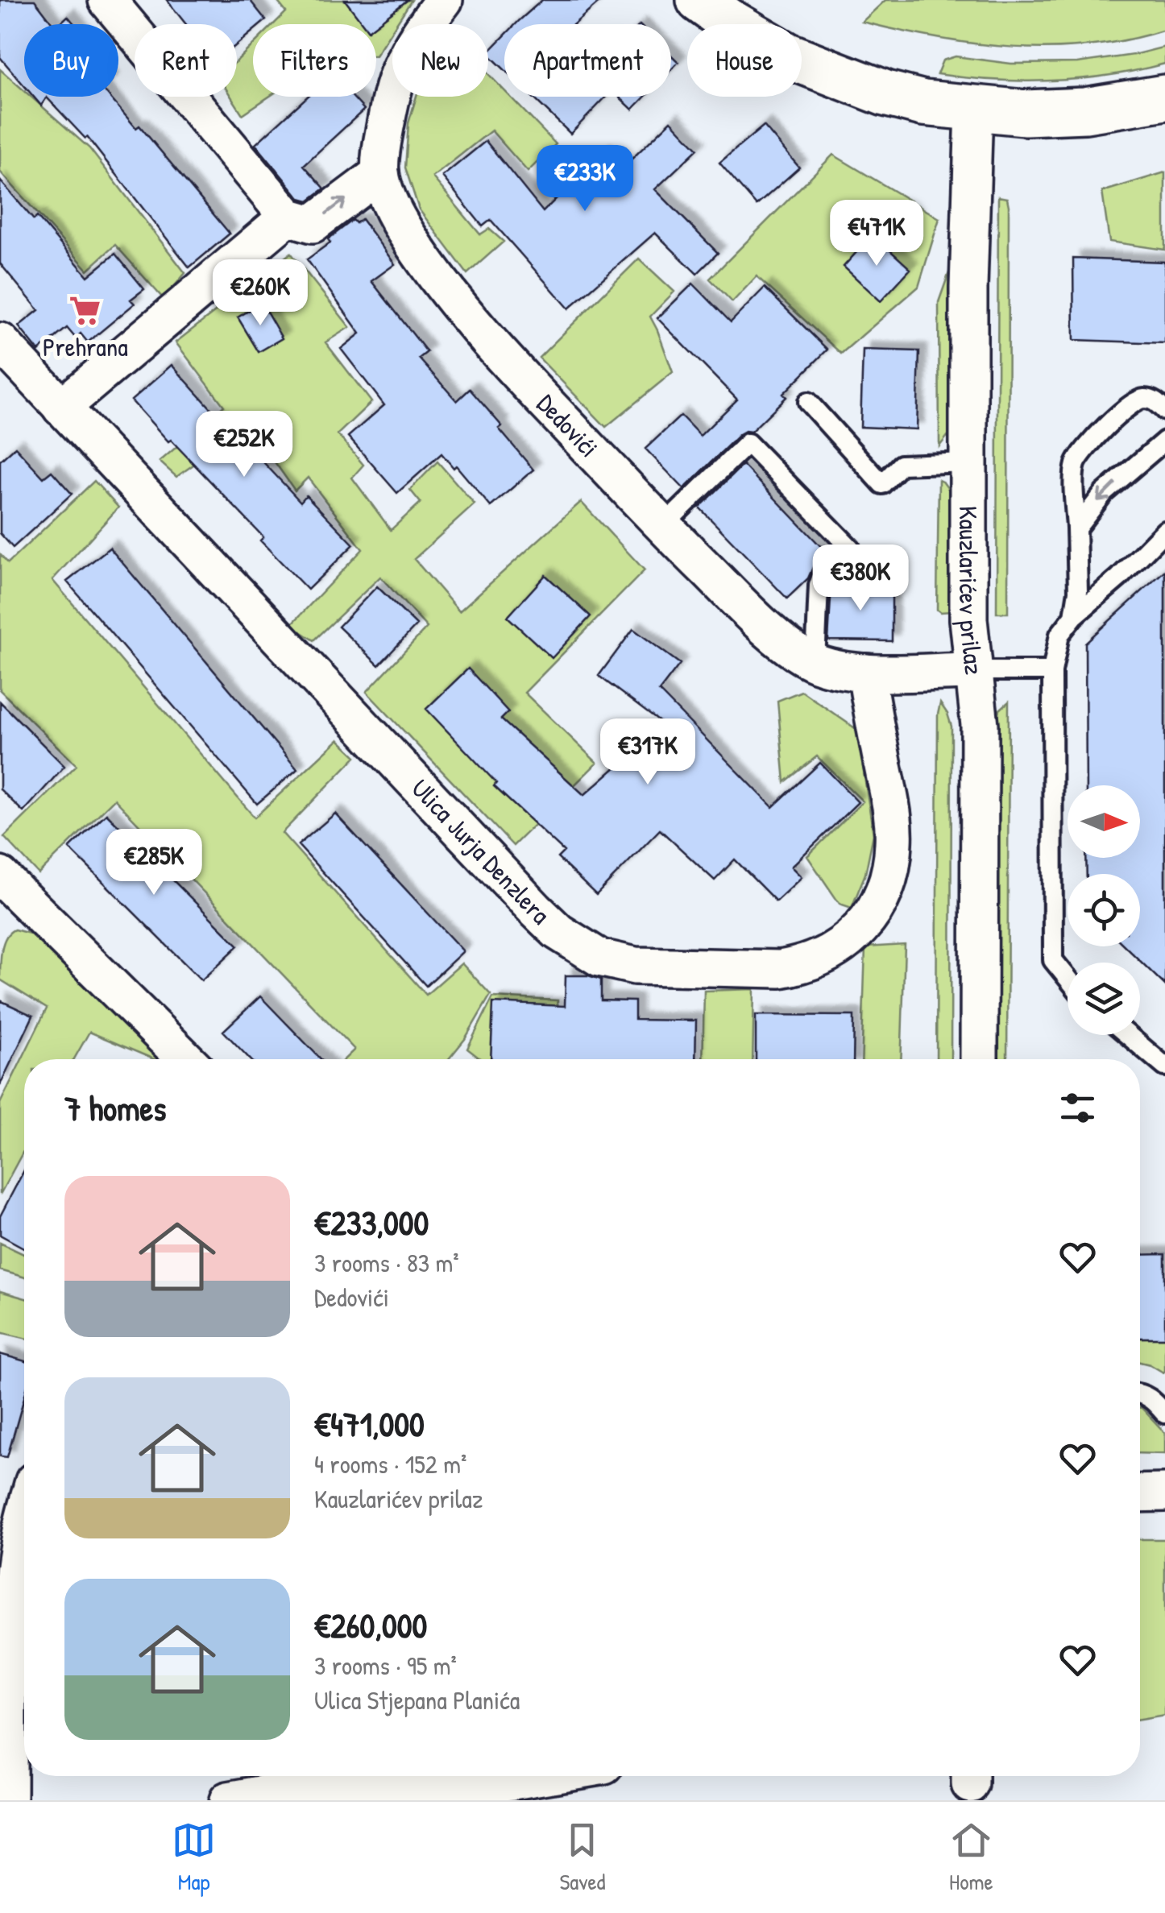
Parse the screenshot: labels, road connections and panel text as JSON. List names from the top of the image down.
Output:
{
  "streets": {
    "street": ["Dedovići", "Kauzlarićev prilaz", "Ulica Jurja Denzlera"]
  },
  "crossings": [
    ["Dedovići", "Kauzlarićev prilaz"],
    ["Dedovići", "Ulica Jurja Denzlera"]
  ],
  "places": {
    "supermarket": ["Prehrana"]
  },
  "north": "right",
  "page": {
    "chip": [
      "Buy",
      "Rent",
      "Filters",
      "New",
      "Apartment",
      "House"
    ],
    "price": [
      "€233K",
      "€471K",
      "€260K",
      "€252K",
      "€380K",
      "€317K",
      "€285K"
    ],
    "heading": "7 homes",
    "list": [
      {
        "name": "€233,000",
        "note": "3 rooms · 83 m² · Dedovići"
      },
      {
        "name": "€471,000",
        "note": "4 rooms · 152 m² · Kauzlarićev prilaz"
      },
      {
        "name": "€260,000",
        "note": "3 rooms · 95 m² · Ulica Stjepana Planića"
      }
    ],
    "tabs": ["Map", "Saved", "Home"]
  }
}
